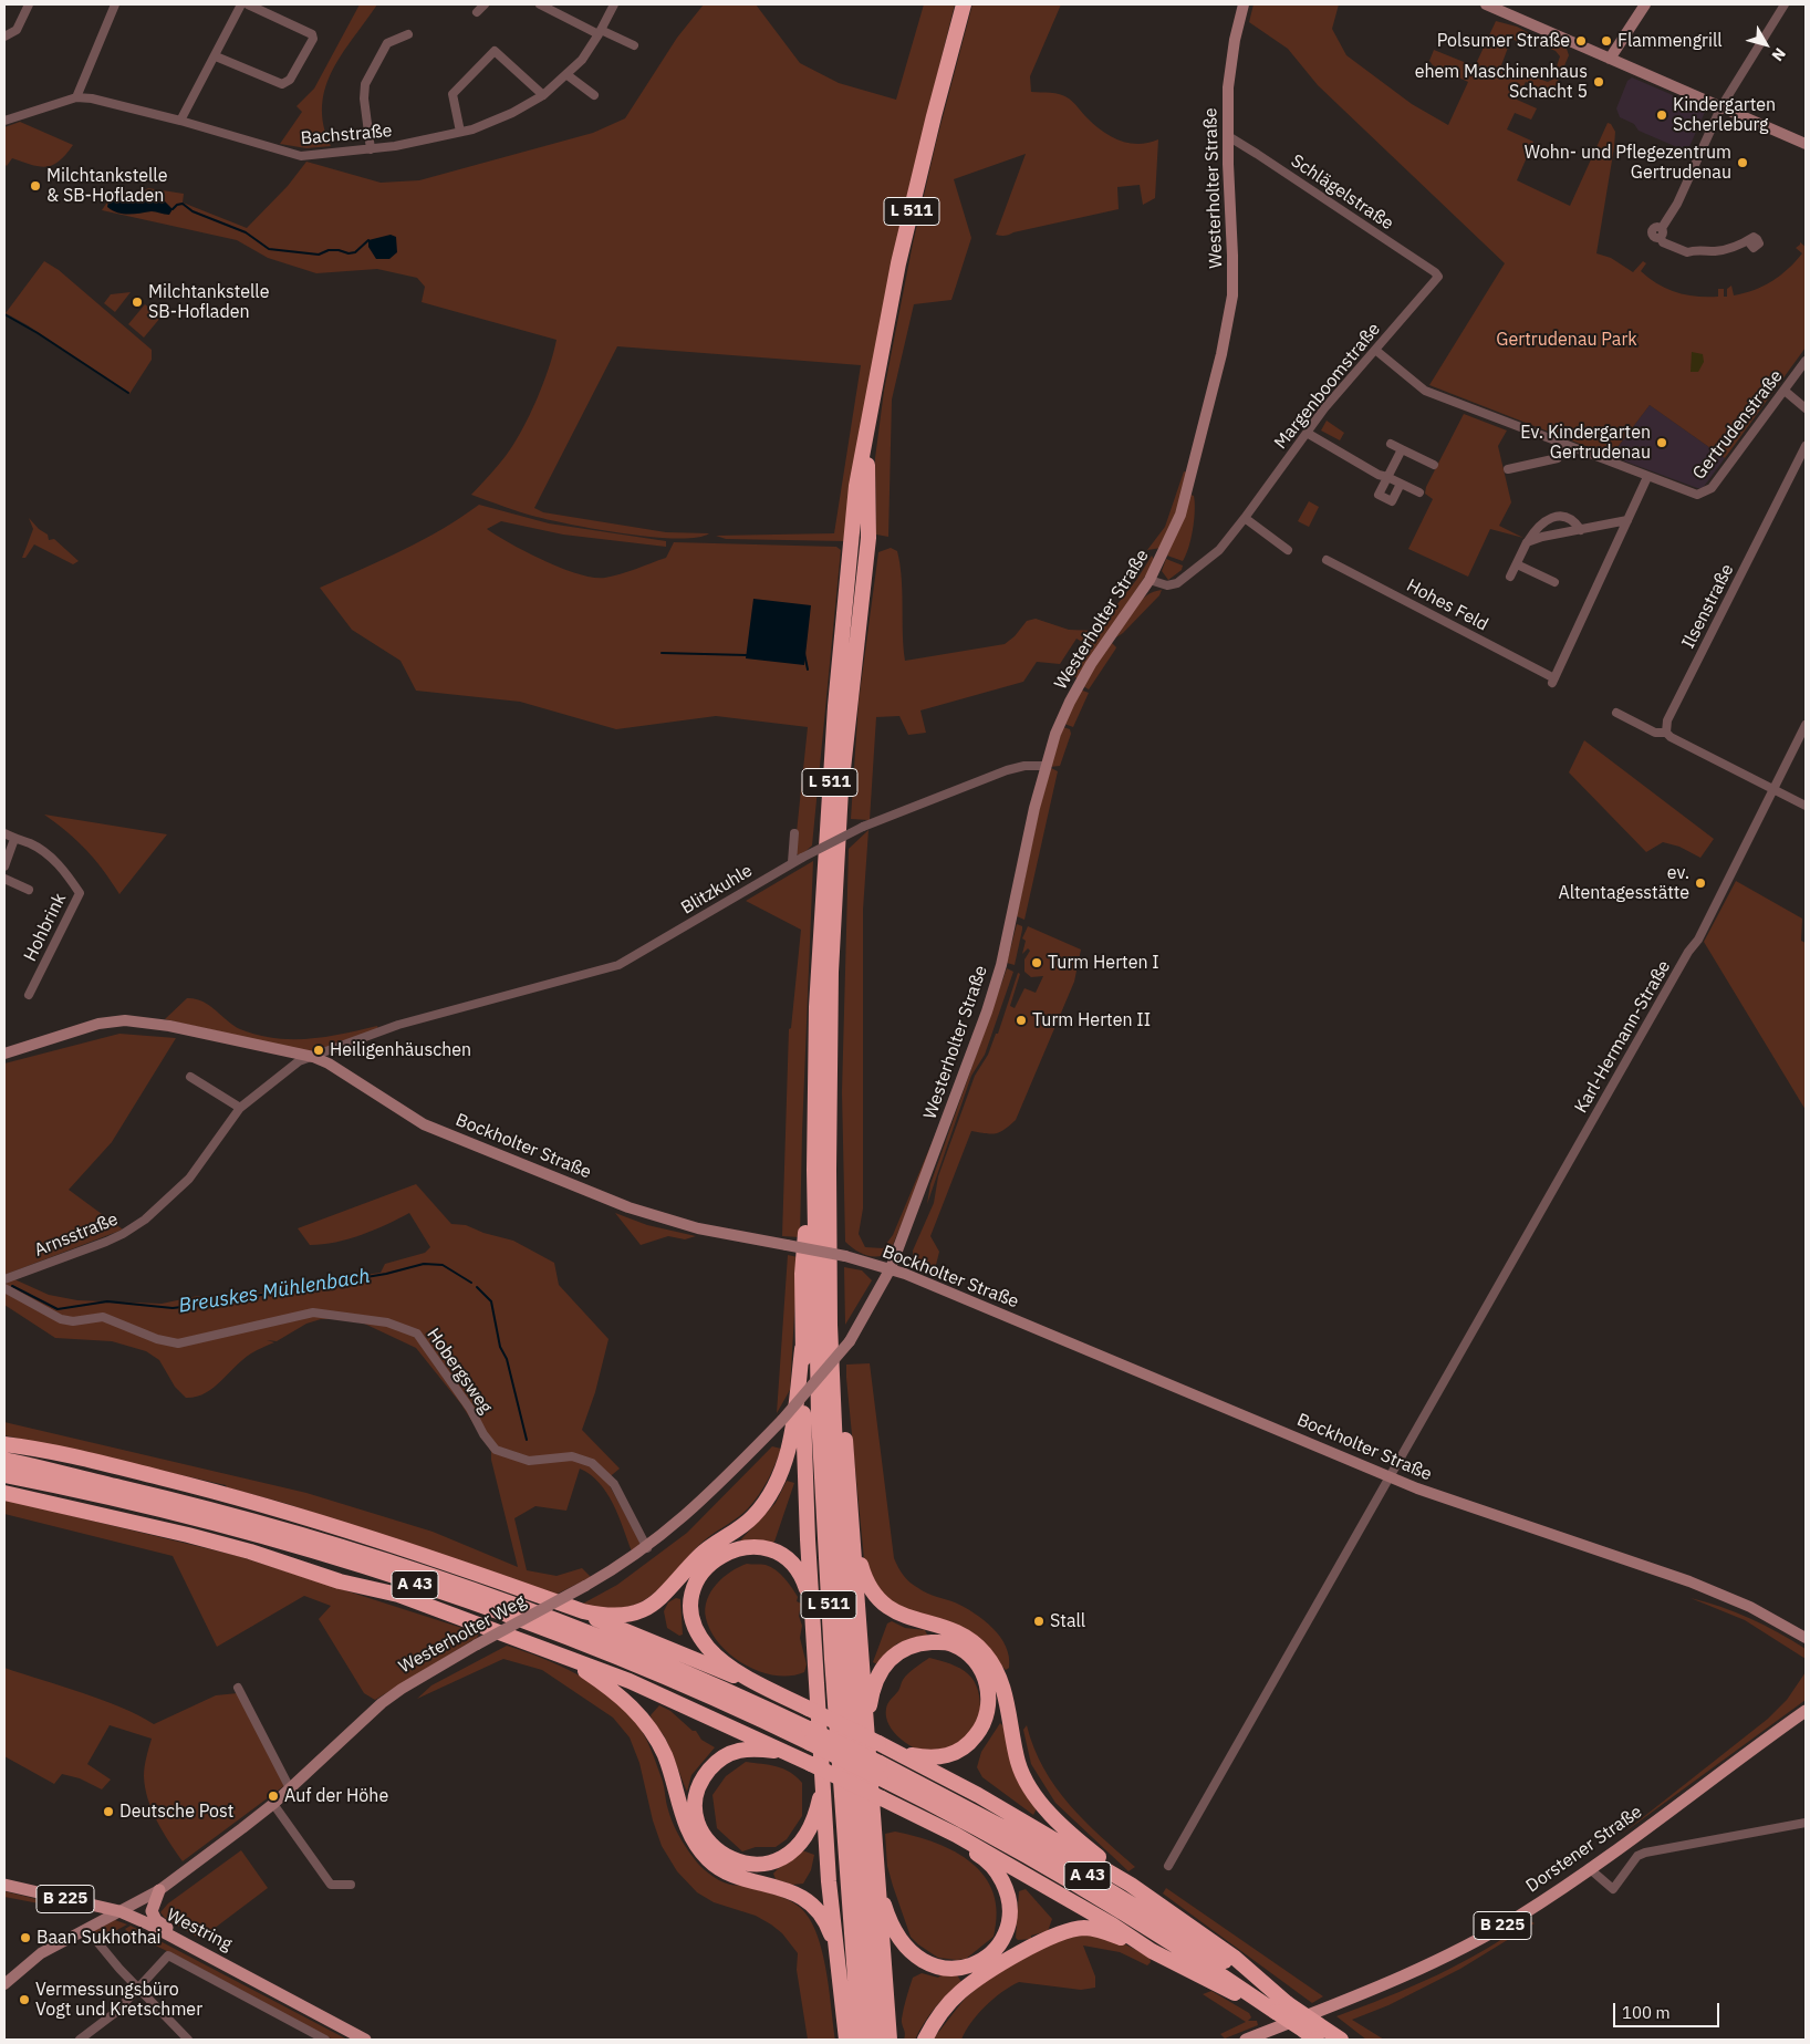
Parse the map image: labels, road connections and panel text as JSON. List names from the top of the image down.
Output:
{
  "streets": {
    "highway": ["L 511", "A 43"],
    "main road": ["Dorstener Straße", "B 225", "Westring"],
    "street": [
      "Bachstraße",
      "Westerholter Straße",
      "Schlägelstraße",
      "Margenboomstraße",
      "Gertrudenstraße",
      "Hohes Feld",
      "Ilsenstraße",
      "Blitzkuhle",
      "Hohbrink",
      "Karl-Hermann-Straße",
      "Bockholter Straße",
      "Arnsstraße",
      "Hobergsweg",
      "Westerholter Weg"
    ]
  },
  "crossings": [
    ["Westerholter Straße", "Schlägelstraße"],
    ["Westerholter Straße", "Margenboomstraße"],
    ["Westerholter Straße", "Blitzkuhle"],
    ["Westerholter Straße", "Bockholter Straße"],
    ["Westerholter Straße", "Westerholter Weg"],
    ["Schlägelstraße", "Margenboomstraße"],
    ["Margenboomstraße", "Gertrudenstraße"],
    ["Gertrudenstraße", "Hohes Feld"],
    ["Blitzkuhle", "Bockholter Straße"],
    ["Blitzkuhle", "Arnsstraße"],
    ["Karl-Hermann-Straße", "Bockholter Straße"],
    ["Bockholter Straße", "Arnsstraße"],
    ["Bockholter Straße", "Westerholter Weg"],
    ["Hobergsweg", "Westerholter Weg"],
    ["Westerholter Weg", "Westring"]
  ],
  "water": ["Breuskes Mühlenbach"],
  "parks": ["Gertrudenau Park"],
  "places": [
    "Polsumer Straße",
    "Flammengrill",
    "ehem Maschinenhaus Schacht 5",
    "Kindergarten Scherleburg",
    "Wohn- und Pflegezentrum Gertrudenau",
    "Milchtankstelle & SB-Hofladen",
    "Milchtankstelle SB-Hofladen",
    "Ev. Kindergarten Gertrudenau",
    "ev. Altentagesstätte",
    "Turm Herten I",
    "Turm Herten II",
    "Heiligenhäuschen",
    "Stall",
    "Auf der Höhe",
    "Deutsche Post",
    "Baan Sukhothai",
    "Vermessungsbüro Vogt und Kretschmer"
  ],
  "scale_bar": "100 m",
  "north": "bottom right"
}
